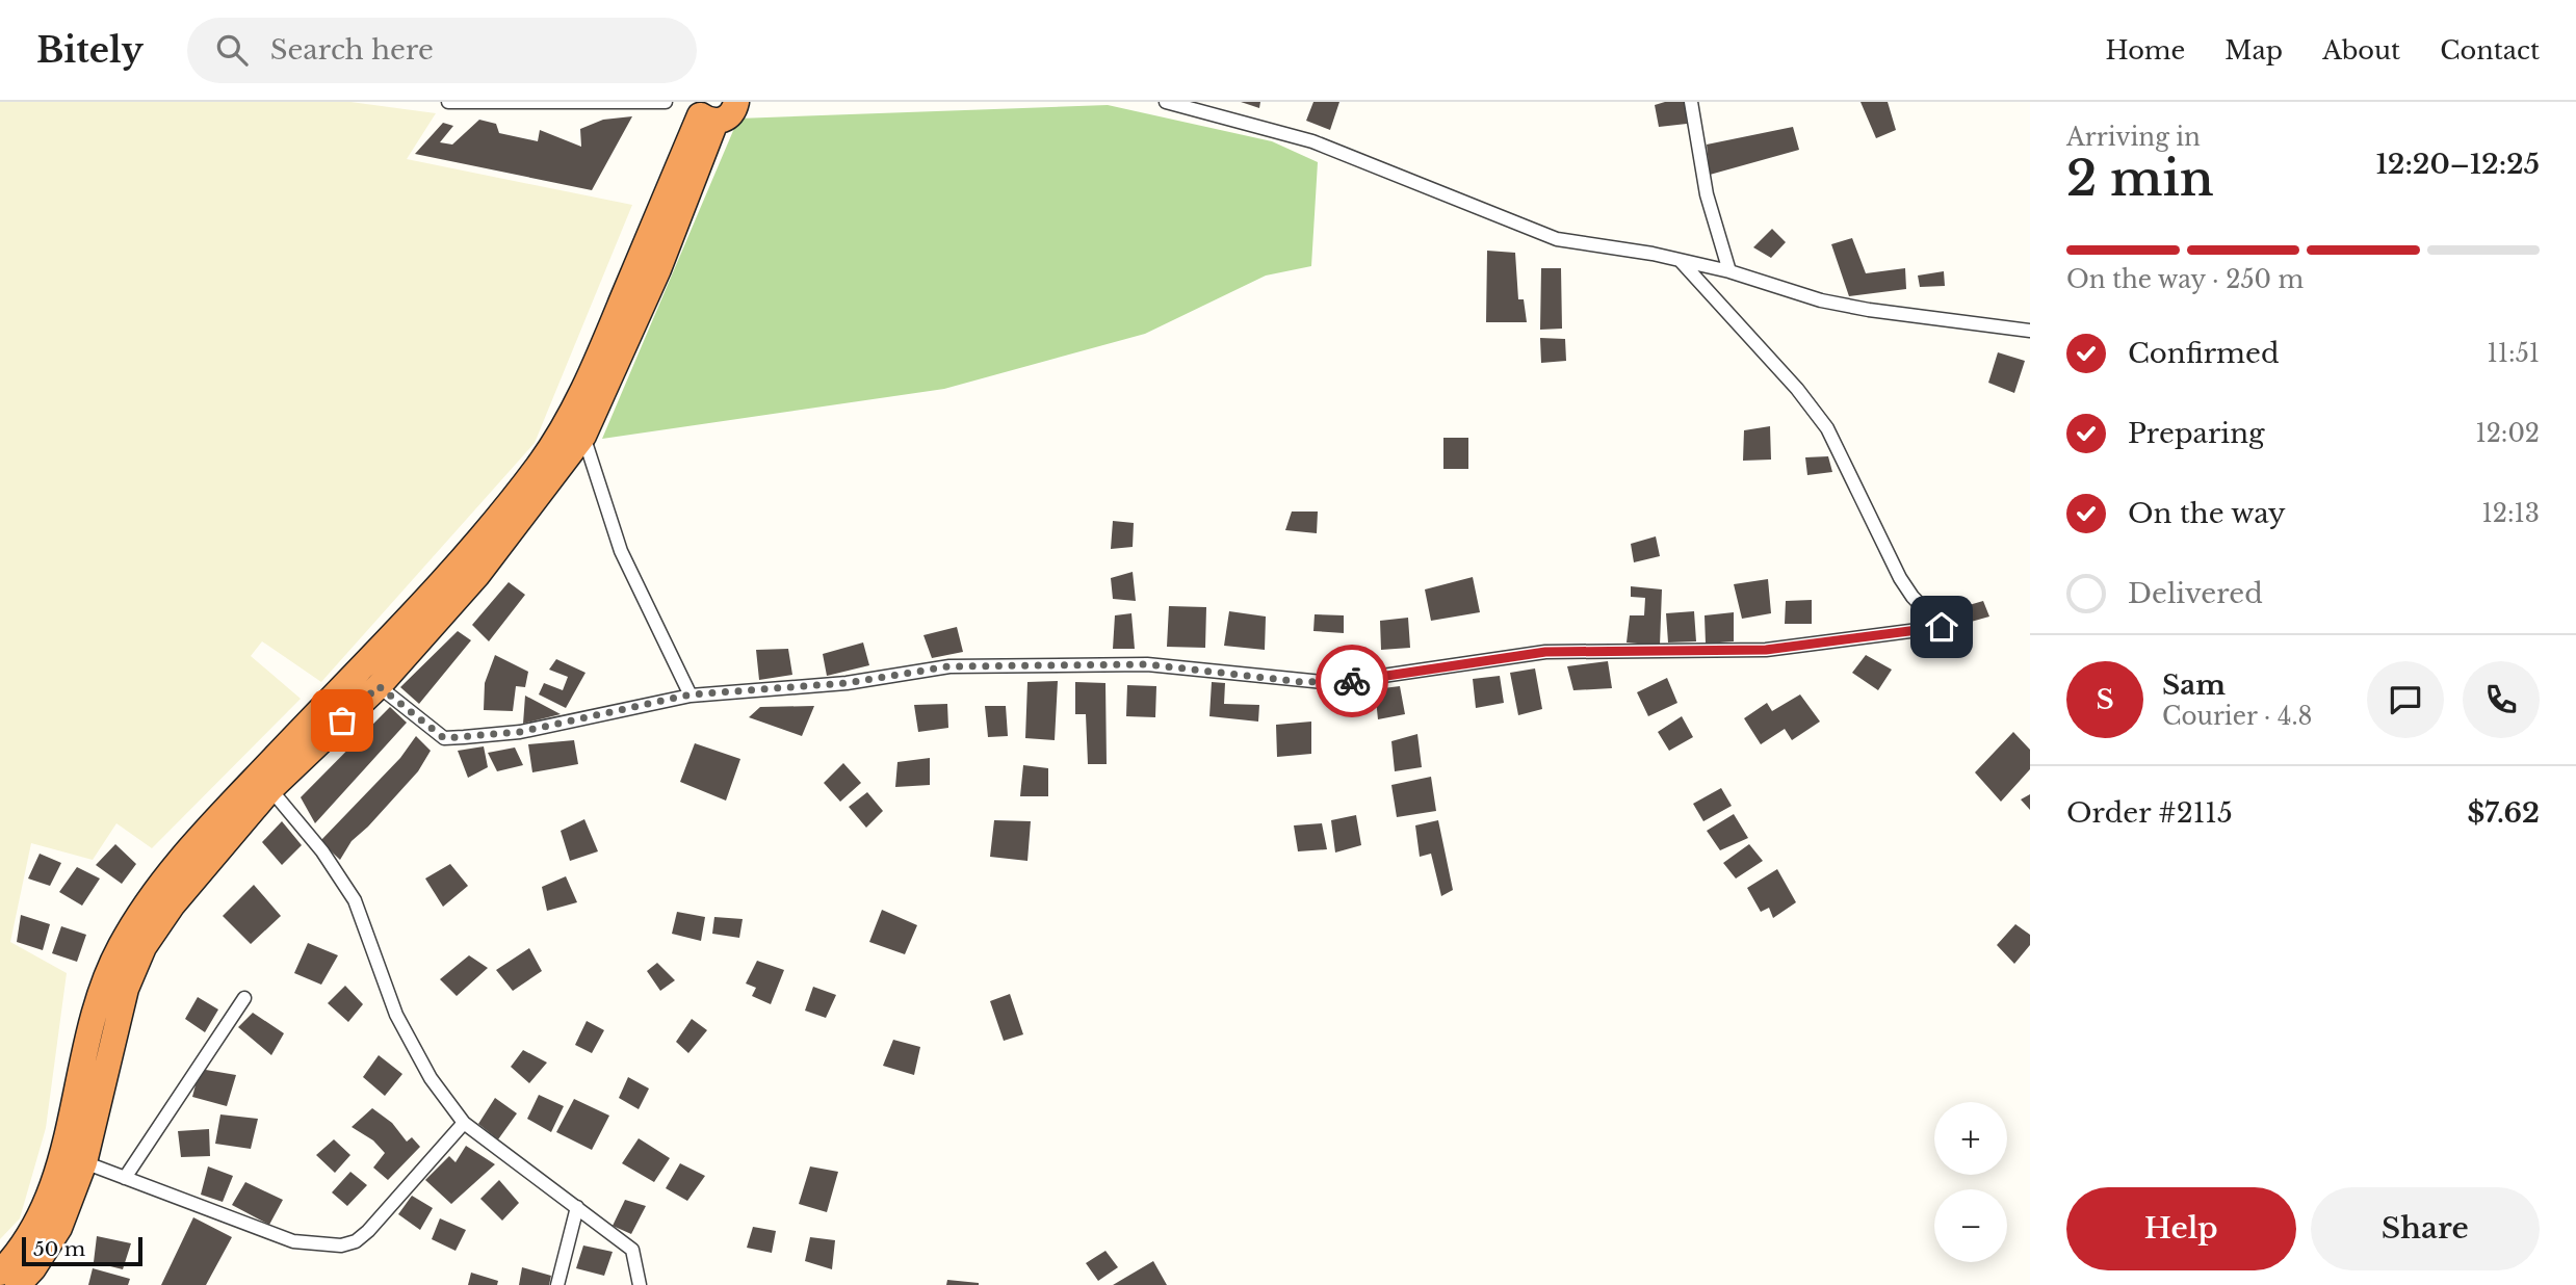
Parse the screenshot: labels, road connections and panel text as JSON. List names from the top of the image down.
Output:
{
  "scale_bar": "50 m",
  "page": {
    "header": "Bitely",
    "search": "Search here",
    "nav": [
      "Home",
      "Map",
      "About",
      "Contact"
    ],
    "heading": ["2 min", "Arriving in", "12:20–12:25"],
    "panel": [
      "Sam",
      "Courier · 4.8",
      "Order #2115",
      "$7.62"
    ],
    "bar": "On the way · 250 m",
    "list": [
      ["Confirmed", "11:51"],
      ["Preparing", "12:02"],
      ["On the way", "12:13"],
      "Delivered"
    ],
    "round": "S",
    "map_buttons": ["+", "−"],
    "buttons": ["Help", "Share"],
    "scale": "50 m"
  }
}
